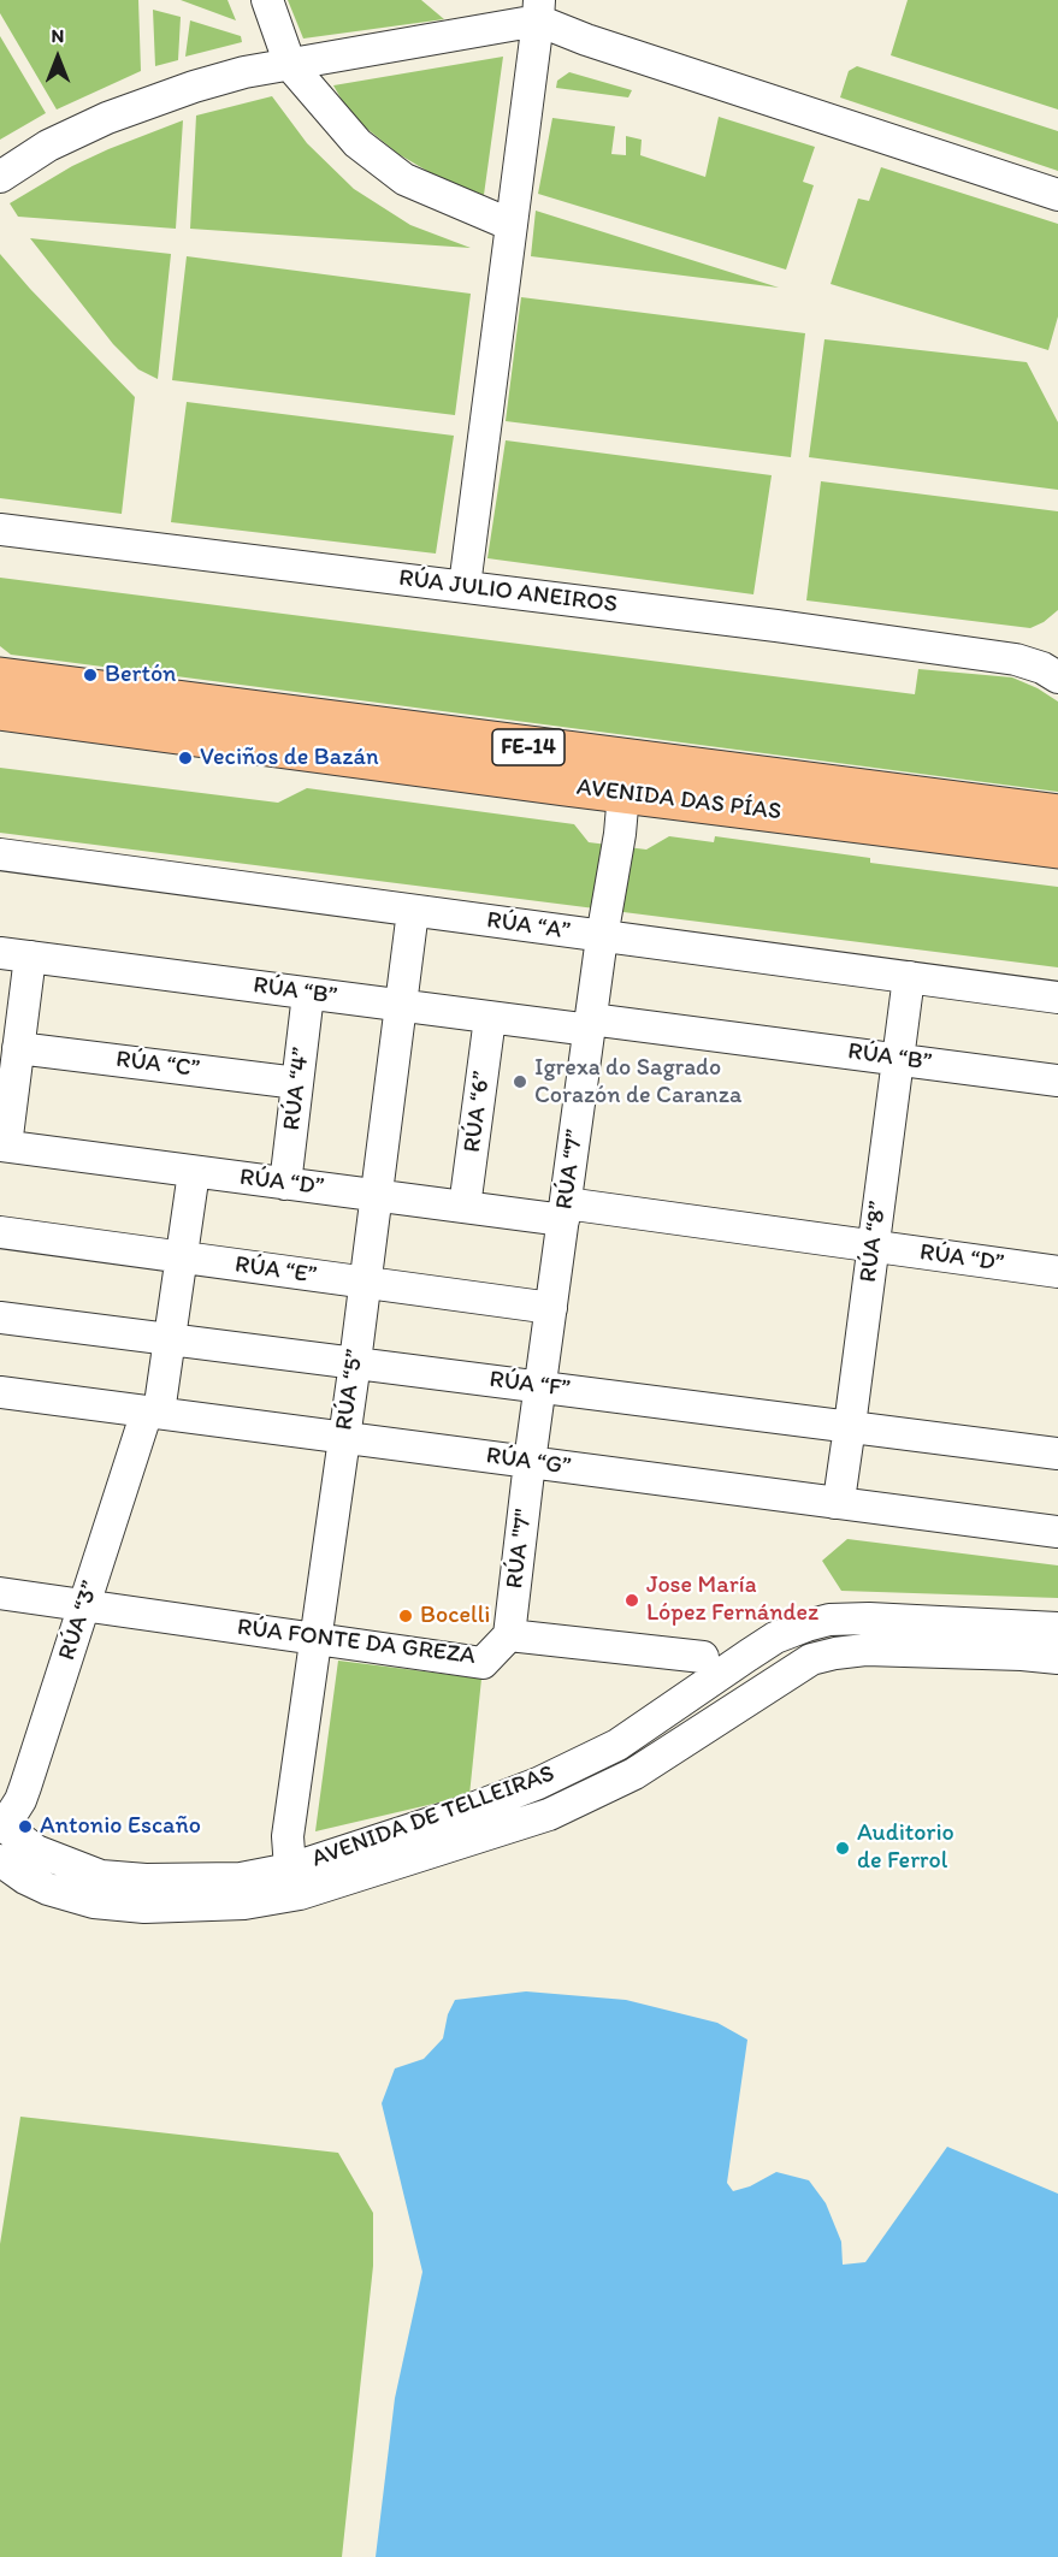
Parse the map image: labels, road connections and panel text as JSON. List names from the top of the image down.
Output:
{
  "streets": {
    "highway": ["FE-14", "AVENIDA DAS PÍAS"],
    "street": [
      "RÚA JULIO ANEIROS",
      "RÚA “A”",
      "RÚA “B”",
      "RÚA “C”",
      "RÚA “4”",
      "RÚA “6”",
      "RÚA “7”",
      "RÚA “D”",
      "RÚA “8”",
      "RÚA “E”",
      "RÚA “F”",
      "RÚA “5”",
      "RÚA “G”",
      "RÚA \"7\"",
      "RÚA “3”",
      "RÚA FONTE DA GREZA",
      "AVENIDA DE TELLEIRAS"
    ]
  },
  "crossings": [
    ["AVENIDA DAS PÍAS", "RÚA “7”"],
    ["RÚA “A”", "RÚA “7”"],
    ["RÚA “A”", "RÚA “8”"],
    ["RÚA “A”", "RÚA “5”"],
    ["RÚA “B”", "RÚA “4”"],
    ["RÚA “B”", "RÚA “6”"],
    ["RÚA “B”", "RÚA “7”"],
    ["RÚA “B”", "RÚA “8”"],
    ["RÚA “B”", "RÚA “5”"],
    ["RÚA “C”", "RÚA “4”"],
    ["RÚA “4”", "RÚA “D”"],
    ["RÚA “6”", "RÚA “D”"],
    ["RÚA “7”", "RÚA “D”"],
    ["RÚA “7”", "RÚA “E”"],
    ["RÚA “7”", "RÚA “F”"],
    ["RÚA “7”", "RÚA “G”"],
    ["RÚA “7”", "RÚA \"7\""],
    ["RÚA “D”", "RÚA “8”"],
    ["RÚA “D”", "RÚA “5”"],
    ["RÚA “D”", "RÚA “3”"],
    ["RÚA “8”", "RÚA “F”"],
    ["RÚA “8”", "RÚA “G”"],
    ["RÚA “E”", "RÚA “5”"],
    ["RÚA “E”", "RÚA “3”"],
    ["RÚA “F”", "RÚA “5”"],
    ["RÚA “F”", "RÚA “3”"],
    ["RÚA “5”", "RÚA “G”"],
    ["RÚA “5”", "RÚA FONTE DA GREZA"],
    ["RÚA “5”", "AVENIDA DE TELLEIRAS"],
    ["RÚA “G”", "RÚA \"7\""],
    ["RÚA “G”", "RÚA “3”"],
    ["RÚA \"7\"", "RÚA FONTE DA GREZA"],
    ["RÚA “3”", "RÚA FONTE DA GREZA"],
    ["RÚA “3”", "AVENIDA DE TELLEIRAS"]
  ],
  "places": [
    "Bertón",
    "Veciños de Bazán",
    "Igrexa do Sagrado Corazón de Caranza",
    "Jose María López Fernández",
    "Bocelli",
    "Antonio Escaño",
    "Auditorio de Ferrol"
  ],
  "north": "top"
}
